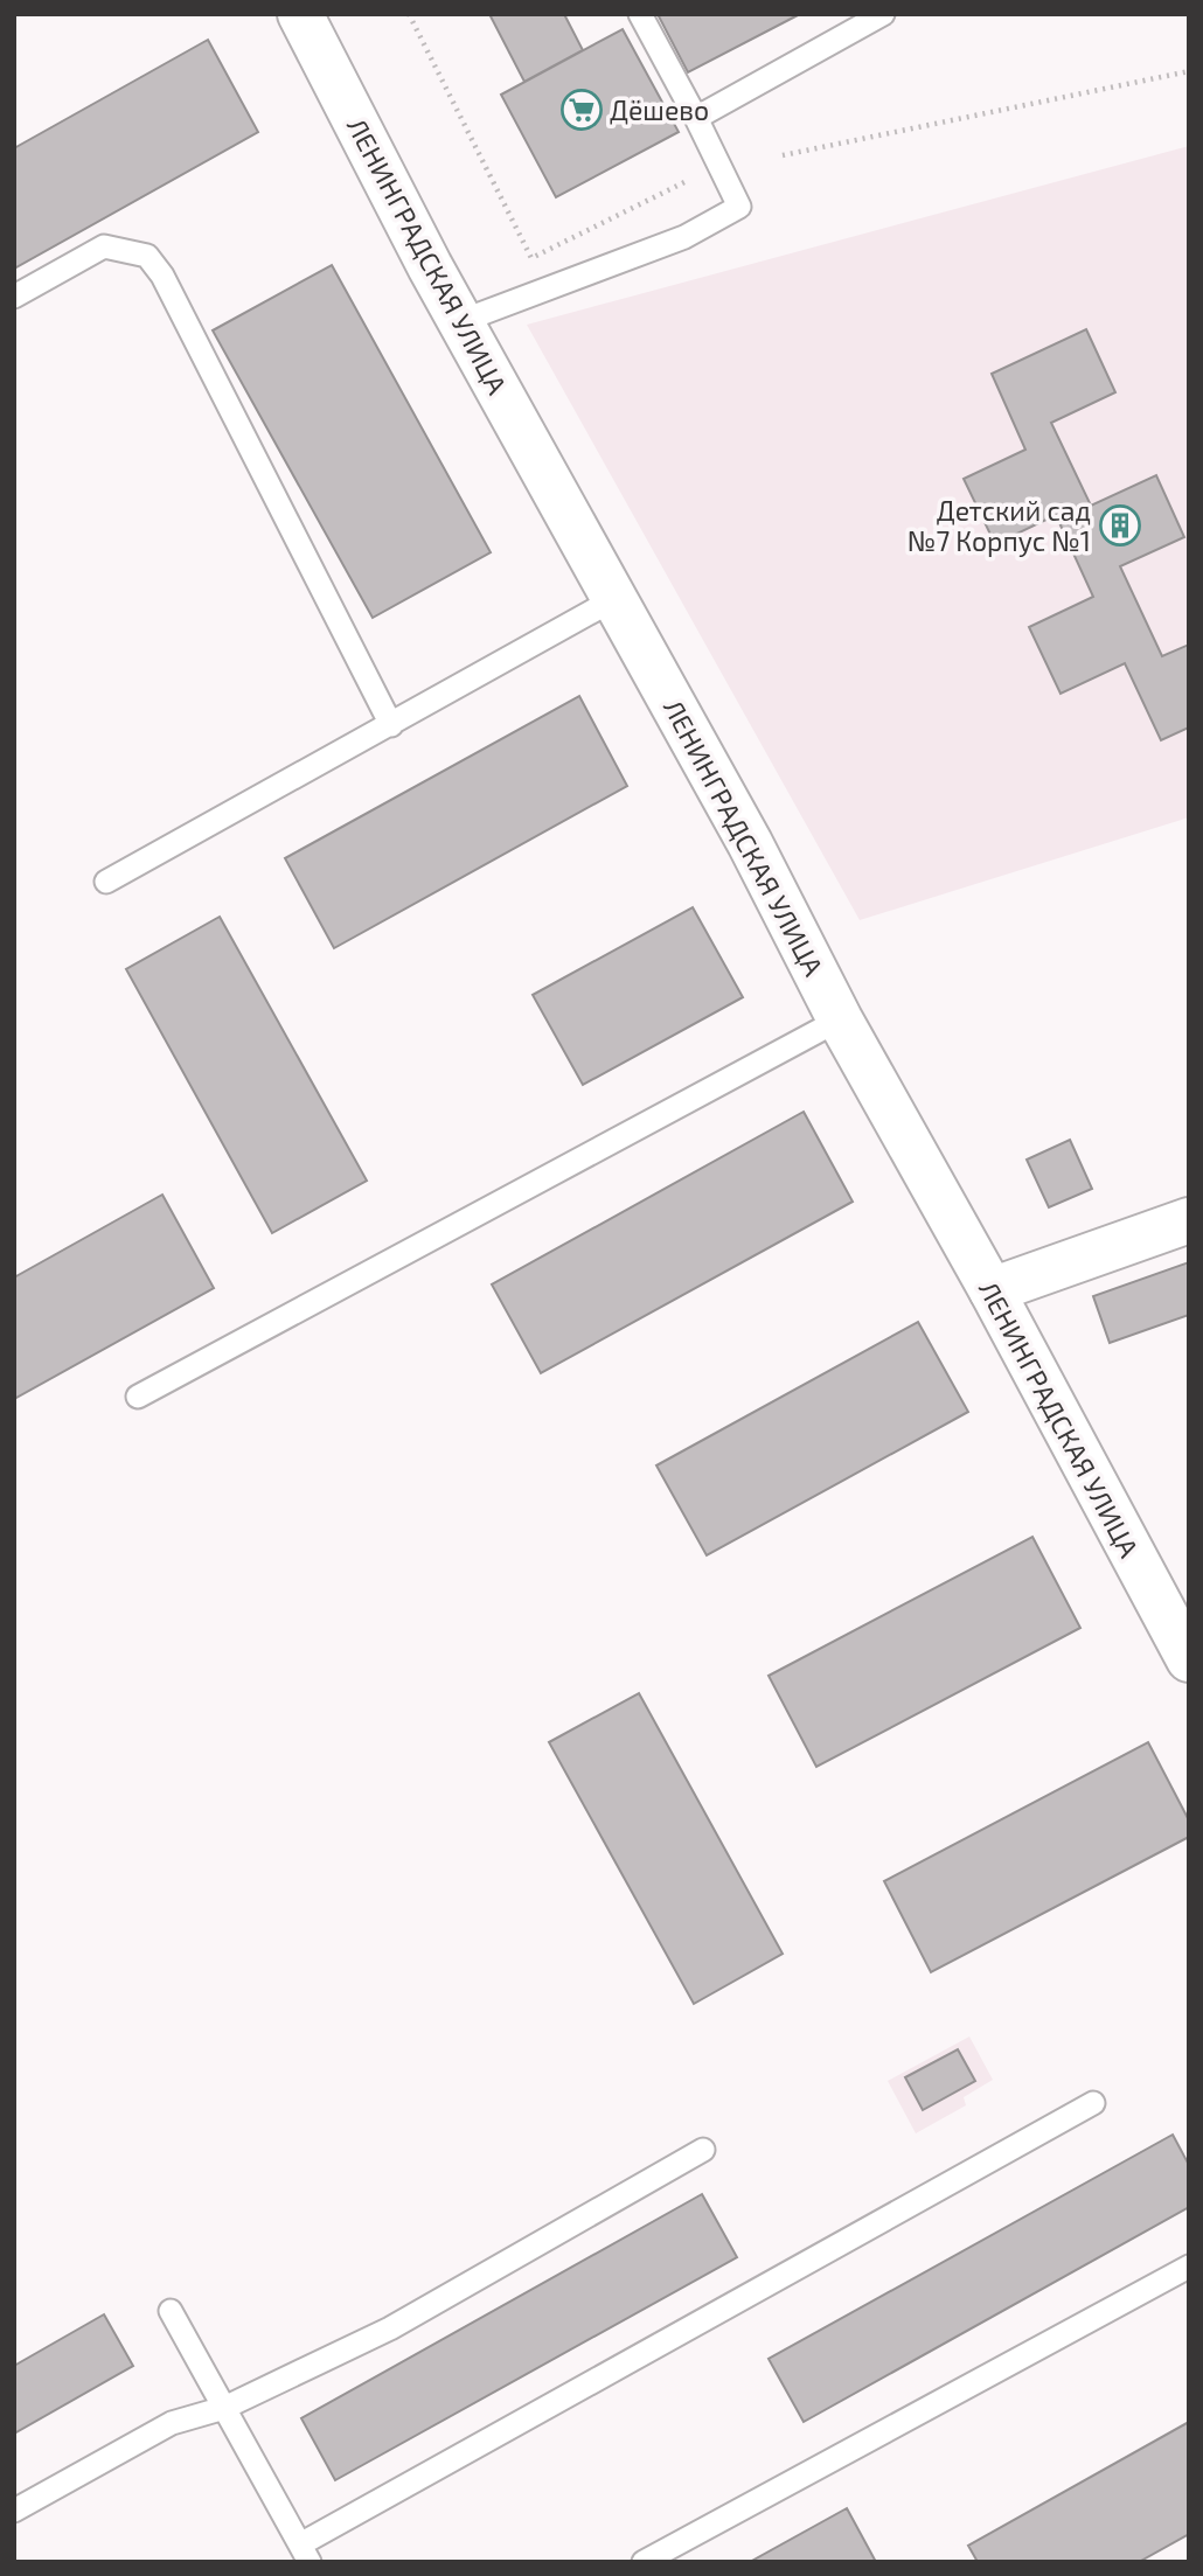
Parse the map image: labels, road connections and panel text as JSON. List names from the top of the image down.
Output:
{
  "streets": {
    "street": ["ЛЕНИНГРАДСКАЯ УЛИЦА"]
  },
  "places": {
    "supermarket": ["Дёшево"],
    "building": ["Детский сад №7 Корпус №1"]
  }
}
